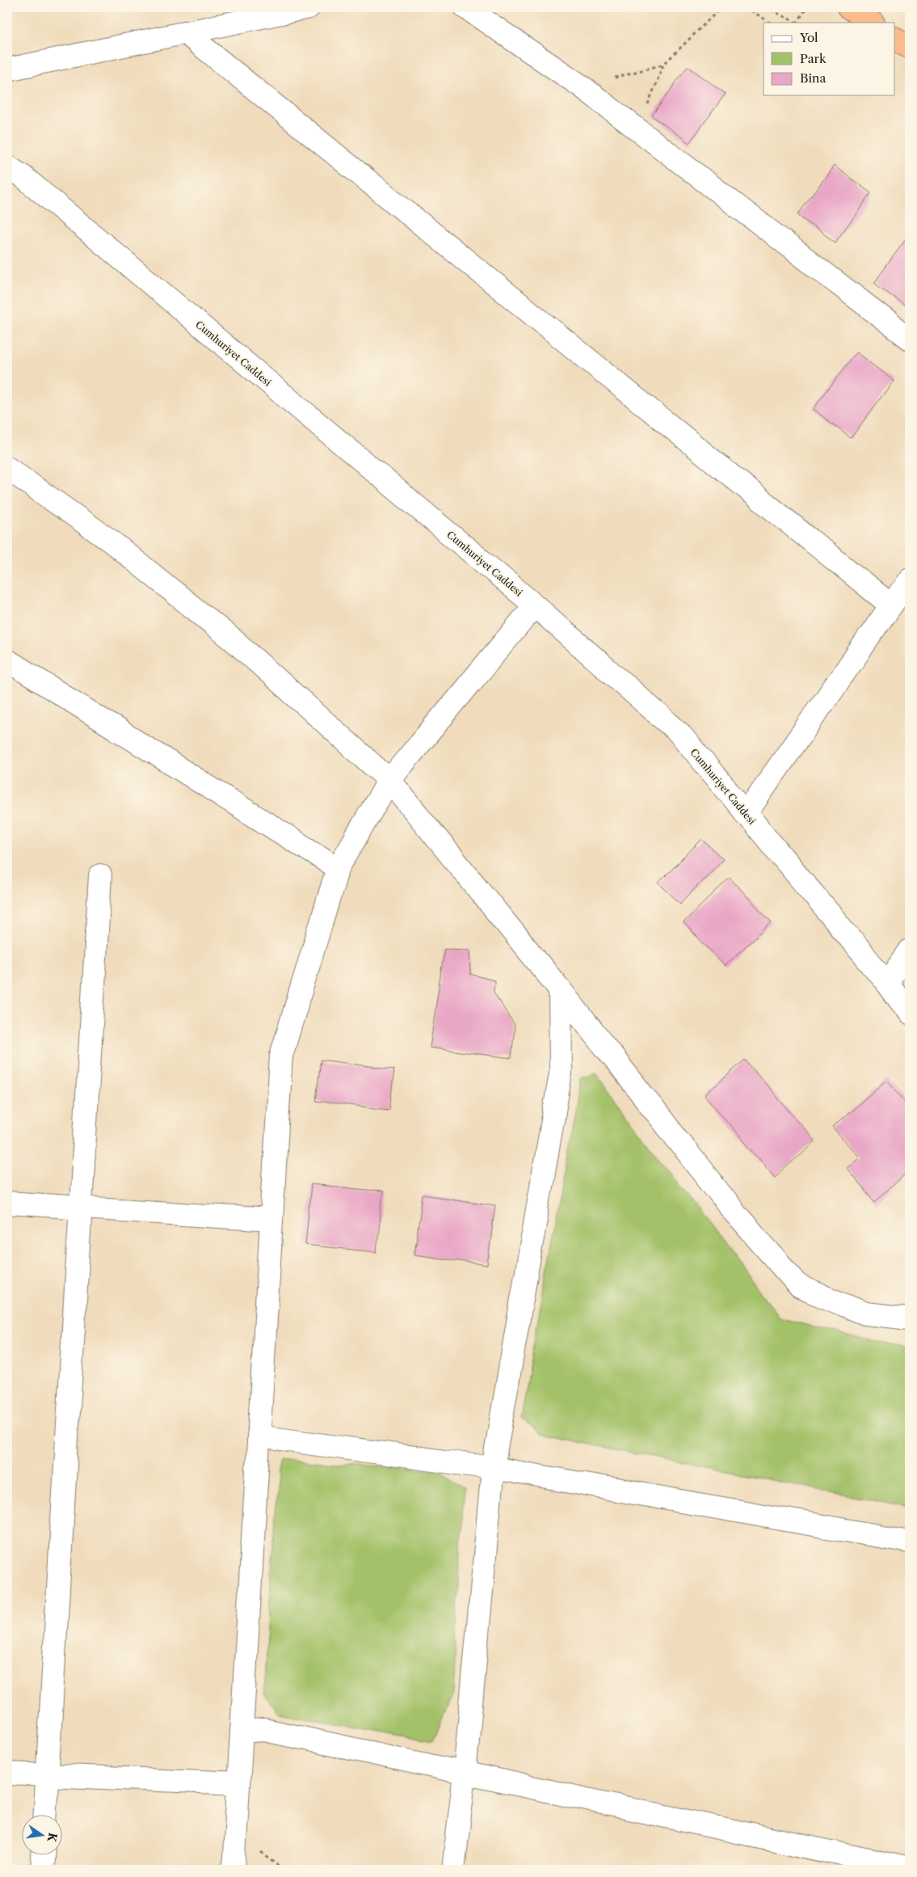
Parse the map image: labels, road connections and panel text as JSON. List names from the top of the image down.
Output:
{
  "streets": {
    "street": ["Cumhuriyet Caddesi"]
  },
  "legend": ["Yol", "Park", "Bina"],
  "north": "right"
}
